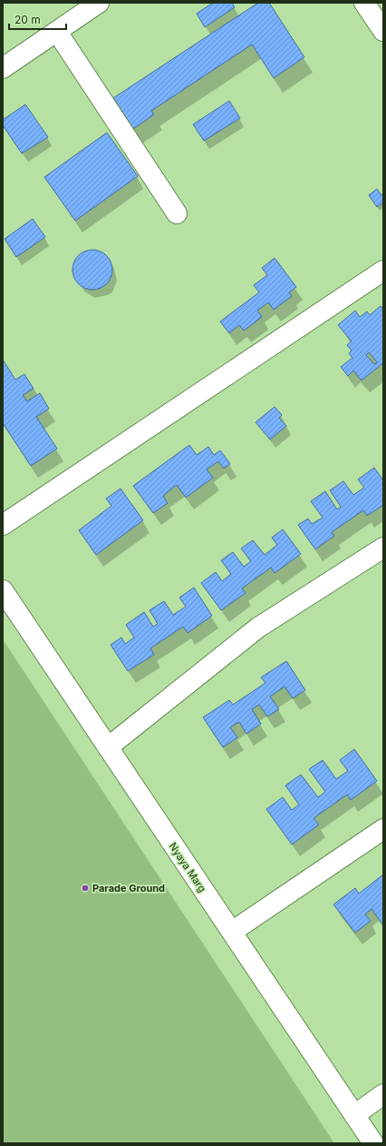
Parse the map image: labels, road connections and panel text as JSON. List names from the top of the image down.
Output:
{
  "streets": {
    "street": ["Nyaya Marg"]
  },
  "places": ["Parade Ground"],
  "scale_bar": "20 m"
}
